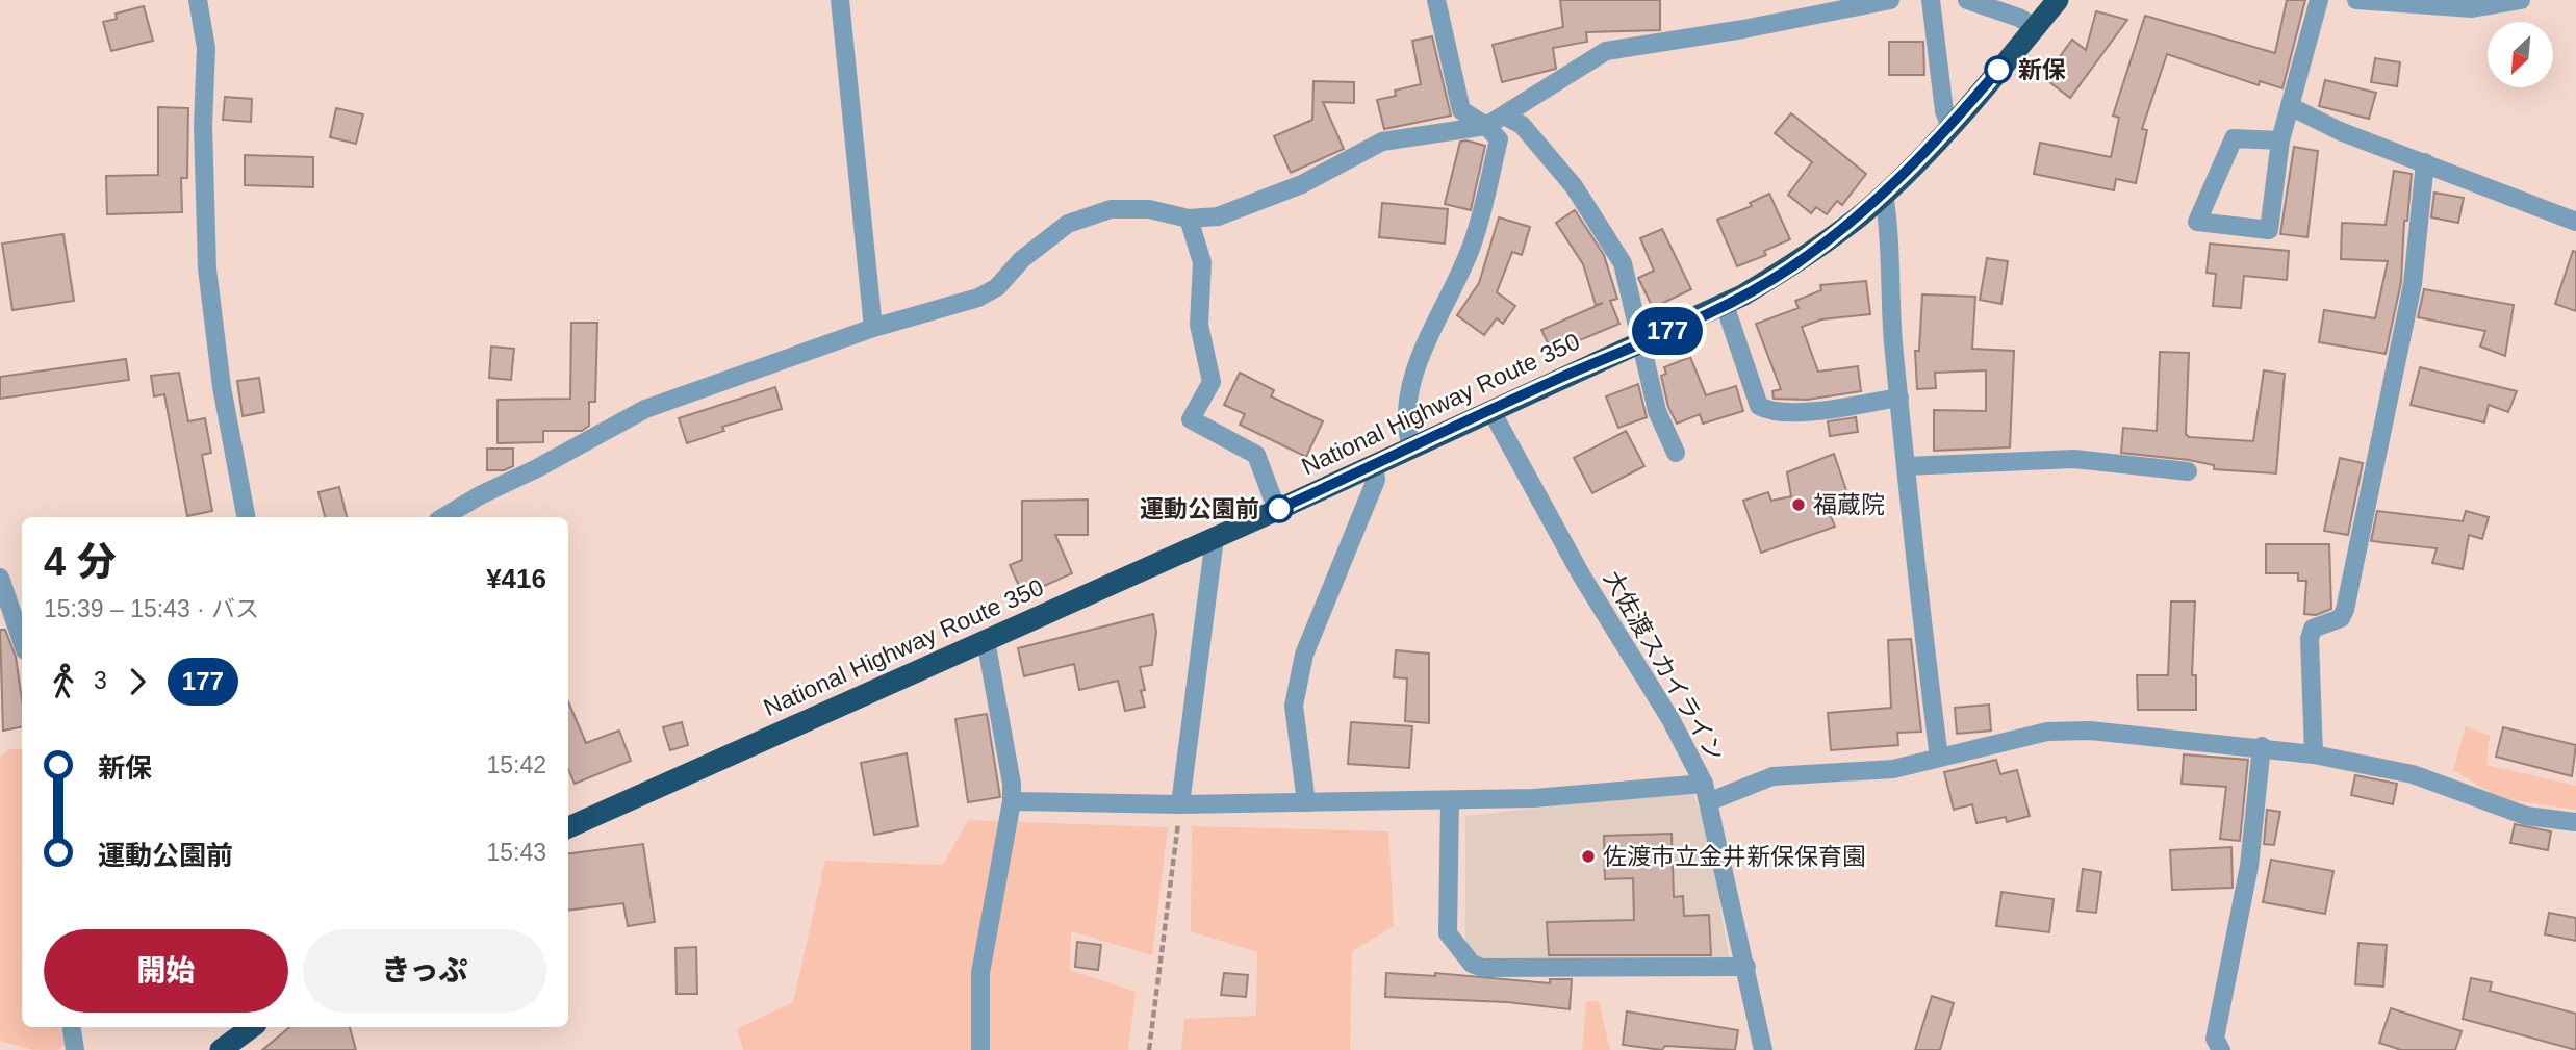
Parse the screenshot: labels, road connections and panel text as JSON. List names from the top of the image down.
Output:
{
  "streets": {
    "highway": ["National Highway Route 350"],
    "street": ["大佐渡スカイライン"]
  },
  "crossings": [
    ["National Highway Route 350", "大佐渡スカイライン"]
  ],
  "places": [
    "新保",
    "福蔵院",
    "運動公園前",
    "佐渡市立金井新保保育園"
  ],
  "lines": ["bus line 177"],
  "north": "bottom left",
  "page": {
    "on_map": "177",
    "heading": ["4 分", "15:39 – 15:43 · バス", "¥416"],
    "legs": ["3", "177"],
    "list": [
      {
        "name": "新保",
        "value": "15:42"
      },
      {
        "name": "運動公園前",
        "value": "15:43"
      }
    ],
    "buttons": ["開始", "きっぷ"]
  }
}
